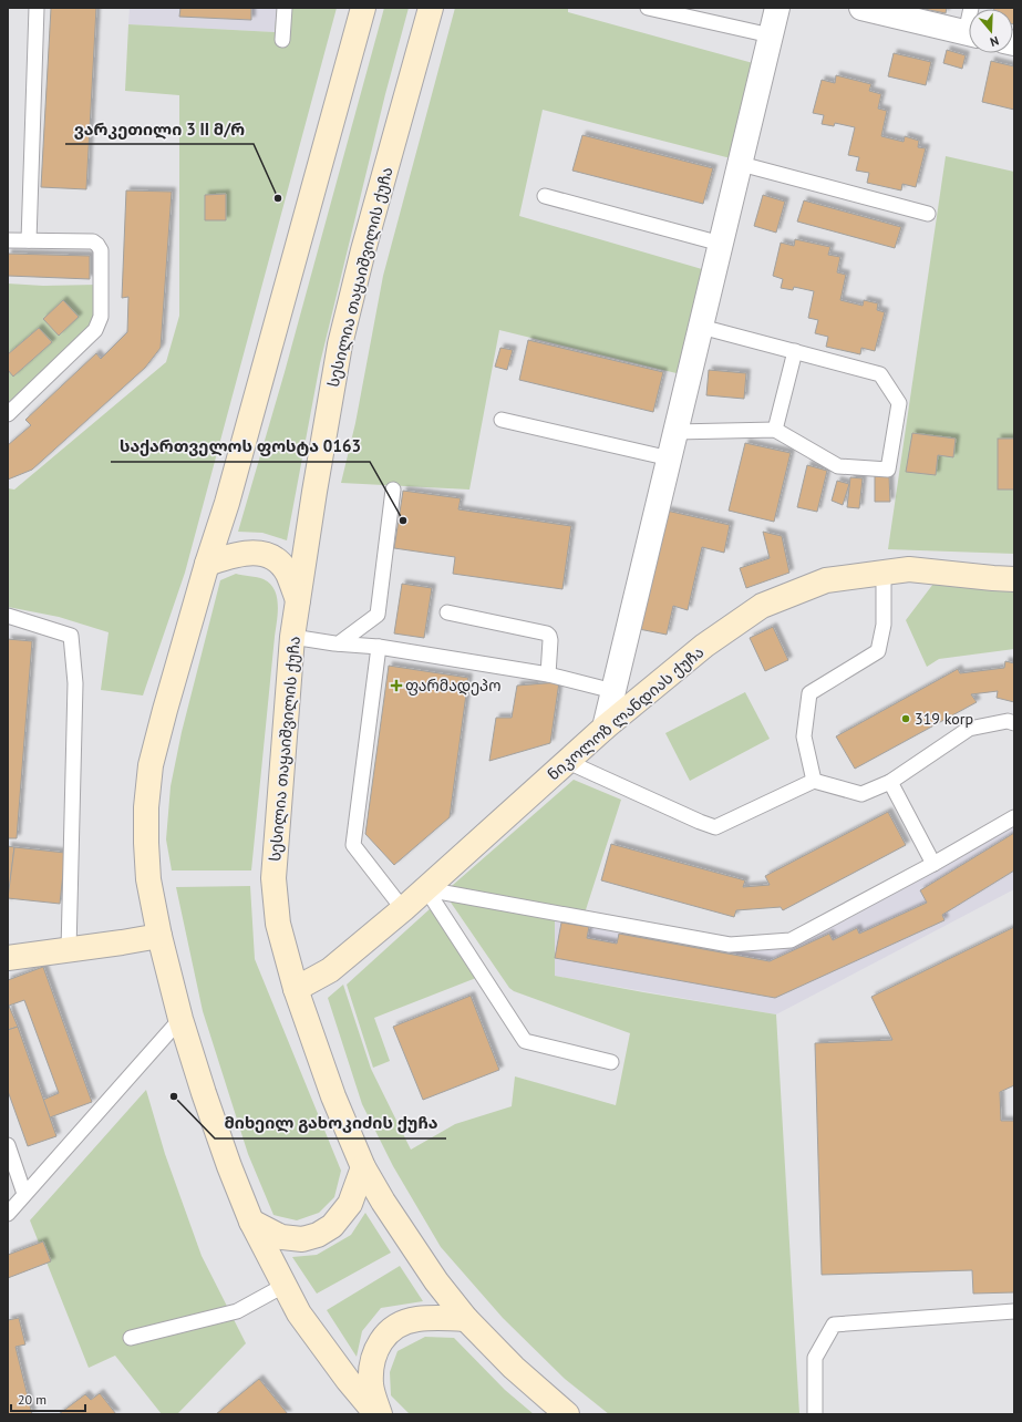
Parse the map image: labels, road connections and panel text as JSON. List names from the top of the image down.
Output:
{
  "streets": {
    "main road": ["სესილია თაყაიშვილის ქუჩა", "ნიკოლოზ ლანდიას ქუჩა"]
  },
  "crossings": [
    ["სესილია თაყაიშვილის ქუჩა", "ნიკოლოზ ლანდიას ქუჩა"]
  ],
  "places": {
    "other": [
      "ვარკეთილი 3 II მ/რ",
      "საქართველოს ფოსტა 0163",
      "319 korp",
      "მიხეილ გახოკიძის ქუჩა"
    ],
    "health": ["ფარმადეპო"]
  },
  "scale_bar": "20 m",
  "north": "bottom"
}
